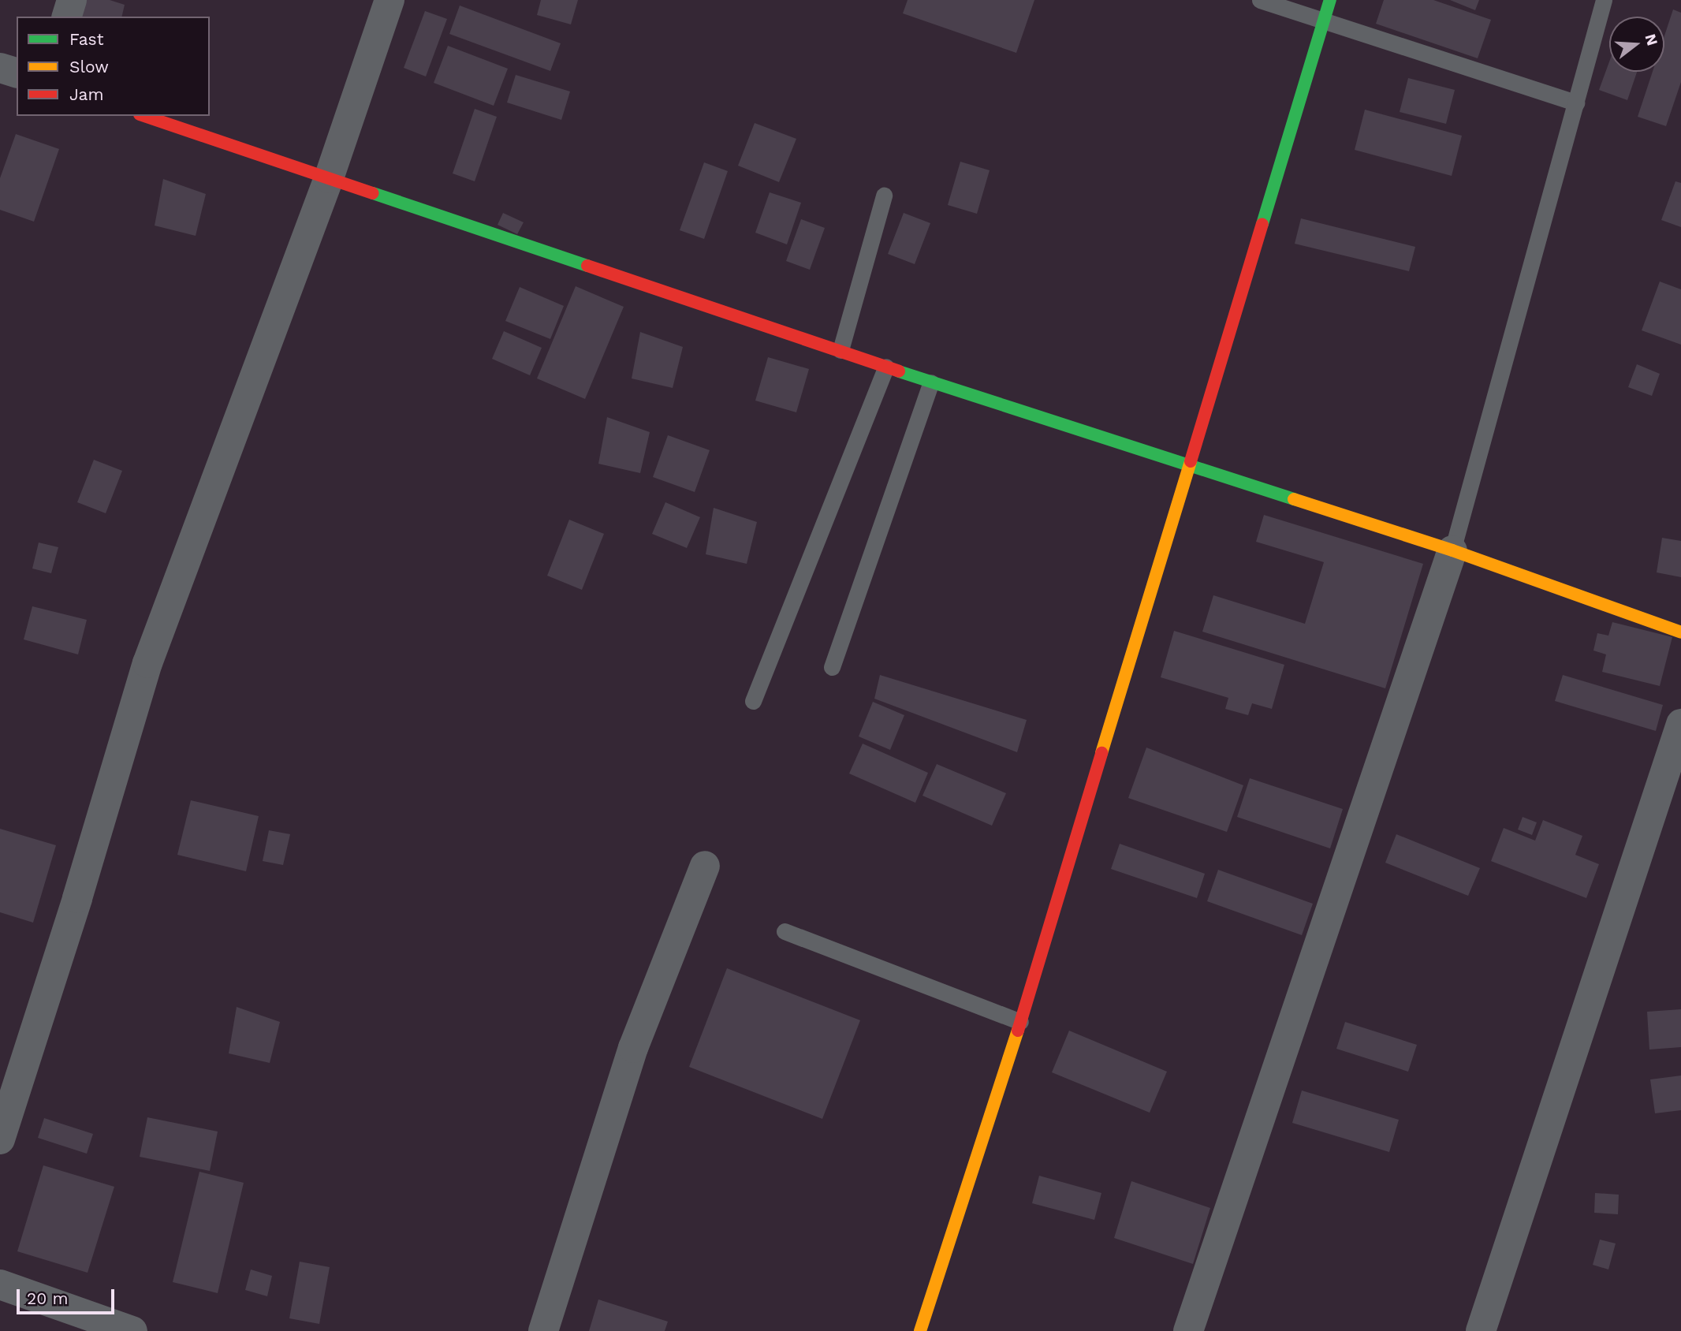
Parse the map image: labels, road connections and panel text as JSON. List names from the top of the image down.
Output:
{
  "legend": ["Fast", "Slow", "Jam"],
  "scale_bar": "20 m",
  "north": "right"
}
